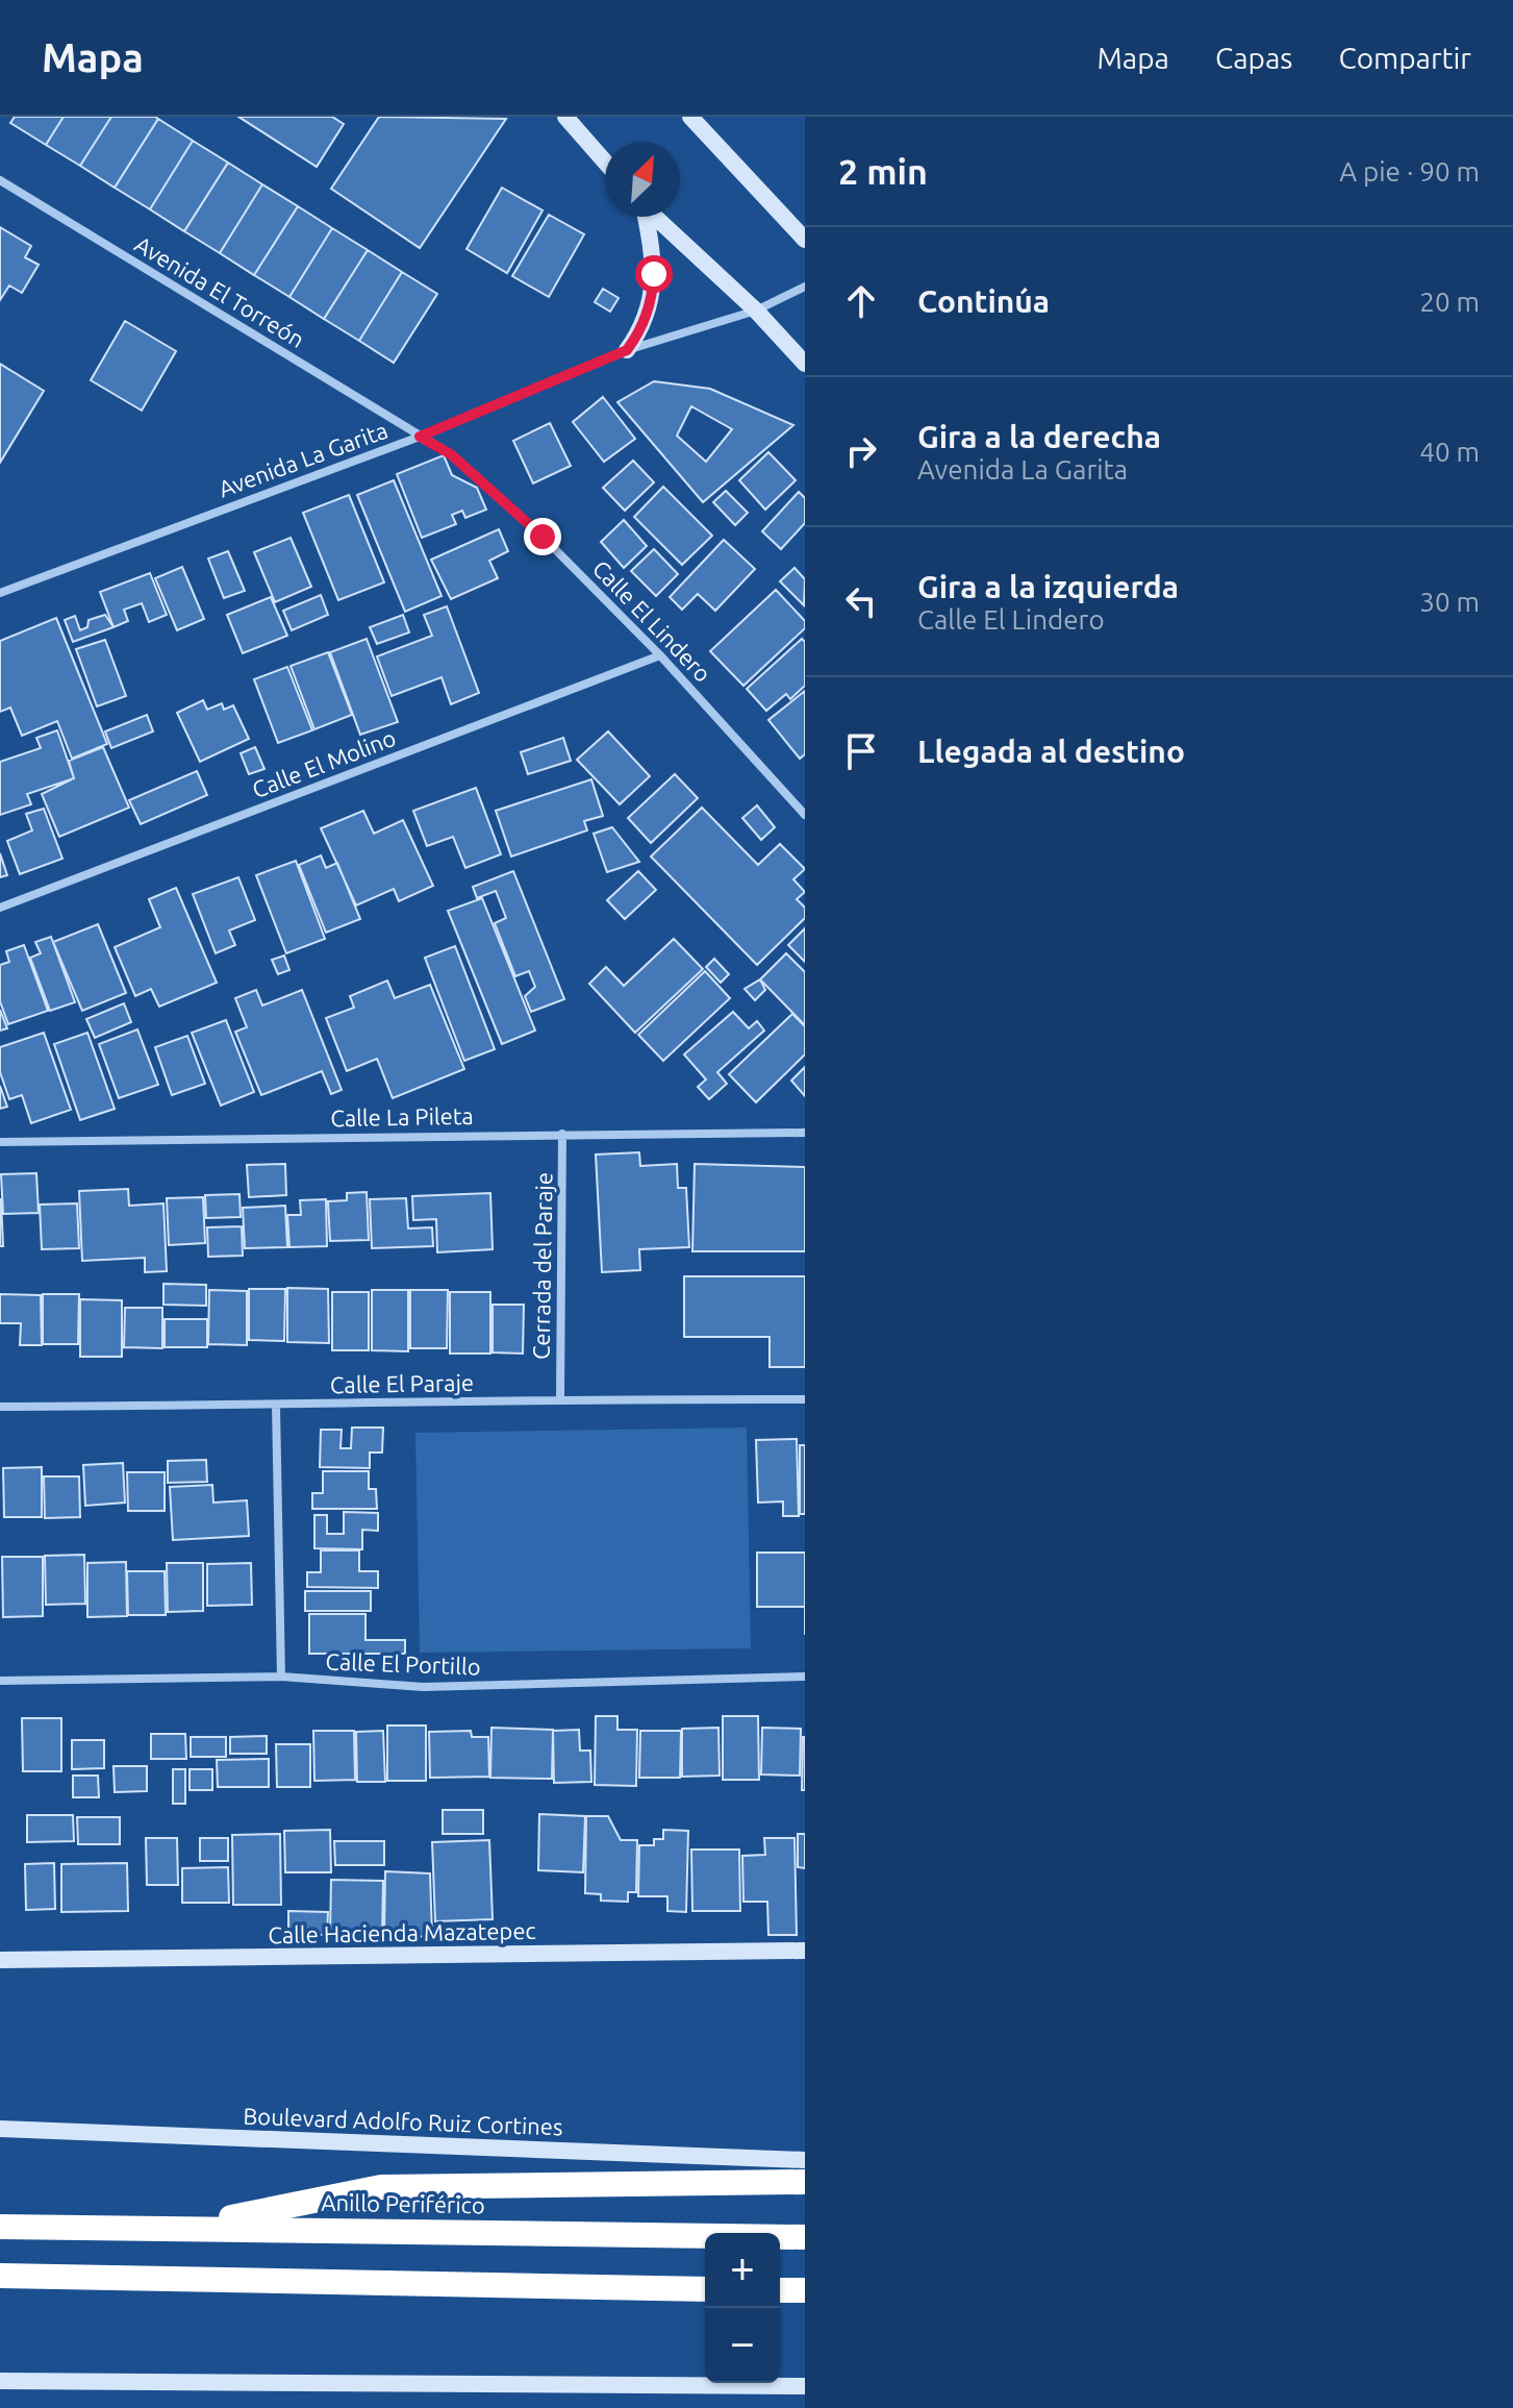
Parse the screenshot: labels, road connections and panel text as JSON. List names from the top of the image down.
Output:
{
  "streets": {
    "highway": ["Anillo Periférico"],
    "main road": ["Calle Hacienda Mazatepec", "Boulevard Adolfo Ruiz Cortines"],
    "street": [
      "Avenida El Torreón",
      "Avenida La Garita",
      "Calle El Lindero",
      "Calle El Molino",
      "Calle La Pileta",
      "Cerrada del Paraje",
      "Calle El Paraje",
      "Calle El Portillo"
    ]
  },
  "crossings": [
    ["Avenida El Torreón", "Avenida La Garita"],
    ["Avenida El Torreón", "Calle El Lindero"],
    ["Avenida La Garita", "Calle El Lindero"],
    ["Calle El Lindero", "Calle El Molino"],
    ["Calle La Pileta", "Cerrada del Paraje"],
    ["Cerrada del Paraje", "Calle El Paraje"]
  ],
  "north": "top right",
  "page": {
    "header": "Mapa",
    "nav": ["Mapa", "Capas", "Compartir"],
    "heading": ["2 min", "A pie · 90 m"],
    "list": [
      ["Continúa", "20 m"],
      ["Gira a la derecha", "Avenida La Garita", "40 m"],
      ["Gira a la izquierda", "Calle El Lindero", "30 m"],
      "Llegada al destino"
    ],
    "map_buttons": ["+", "−"]
  }
}
